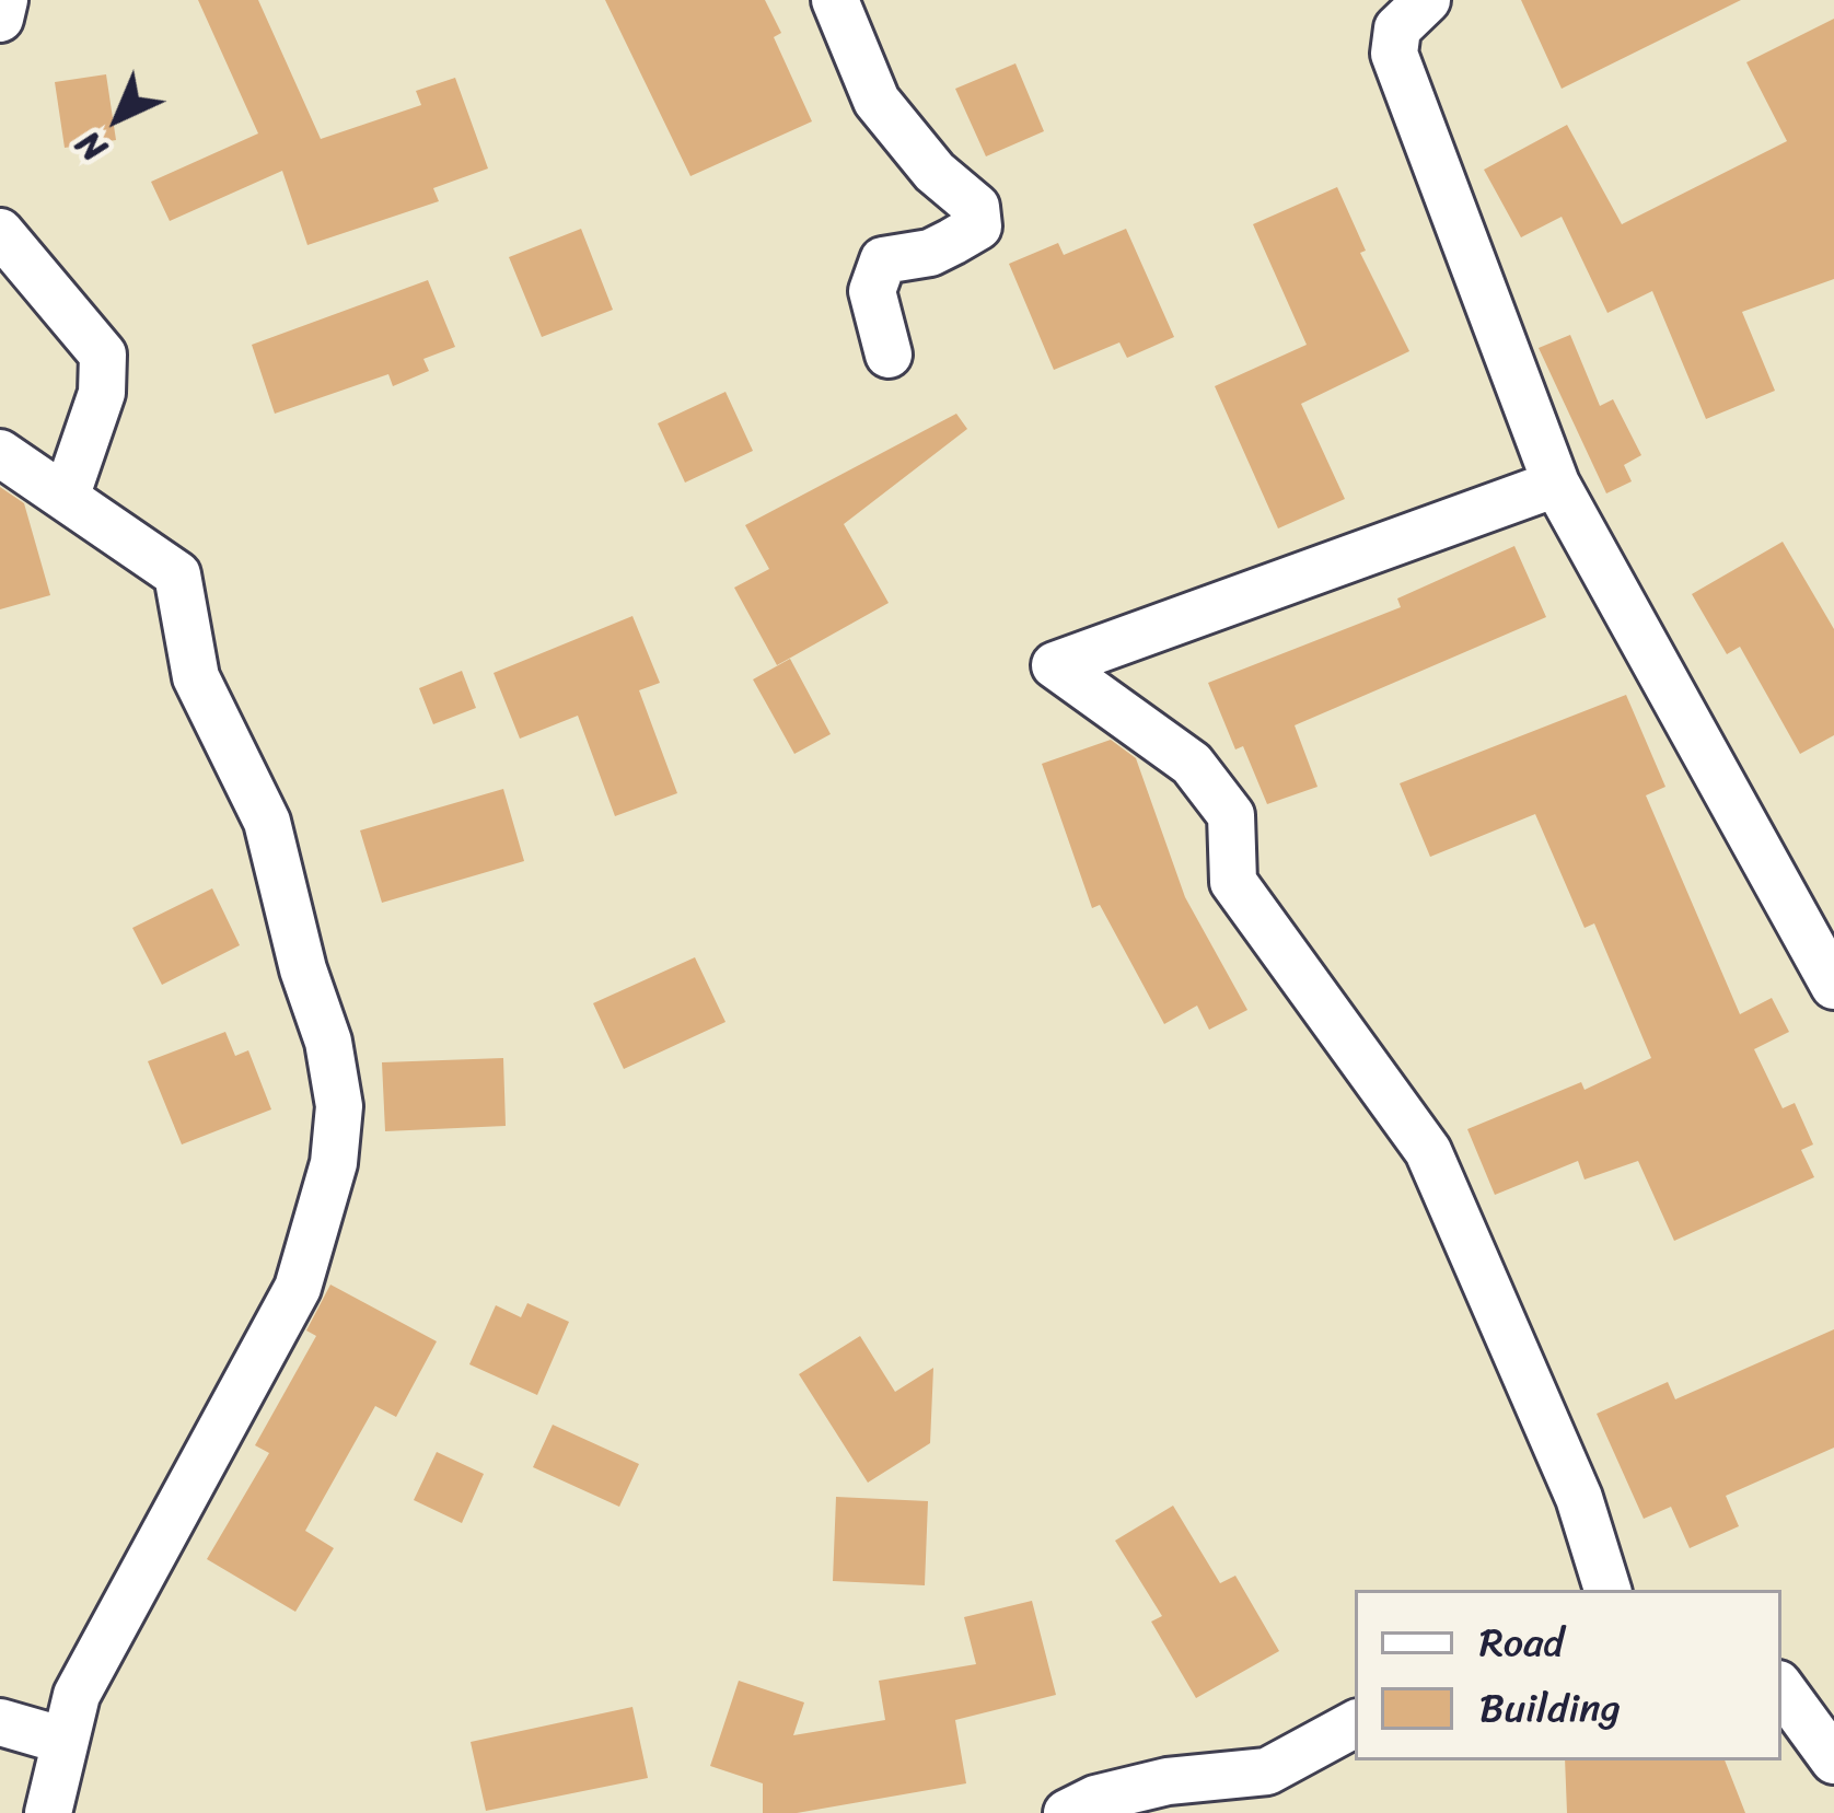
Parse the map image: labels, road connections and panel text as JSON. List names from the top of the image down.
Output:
{
  "legend": ["Road", "Building"],
  "north": "bottom left"
}
